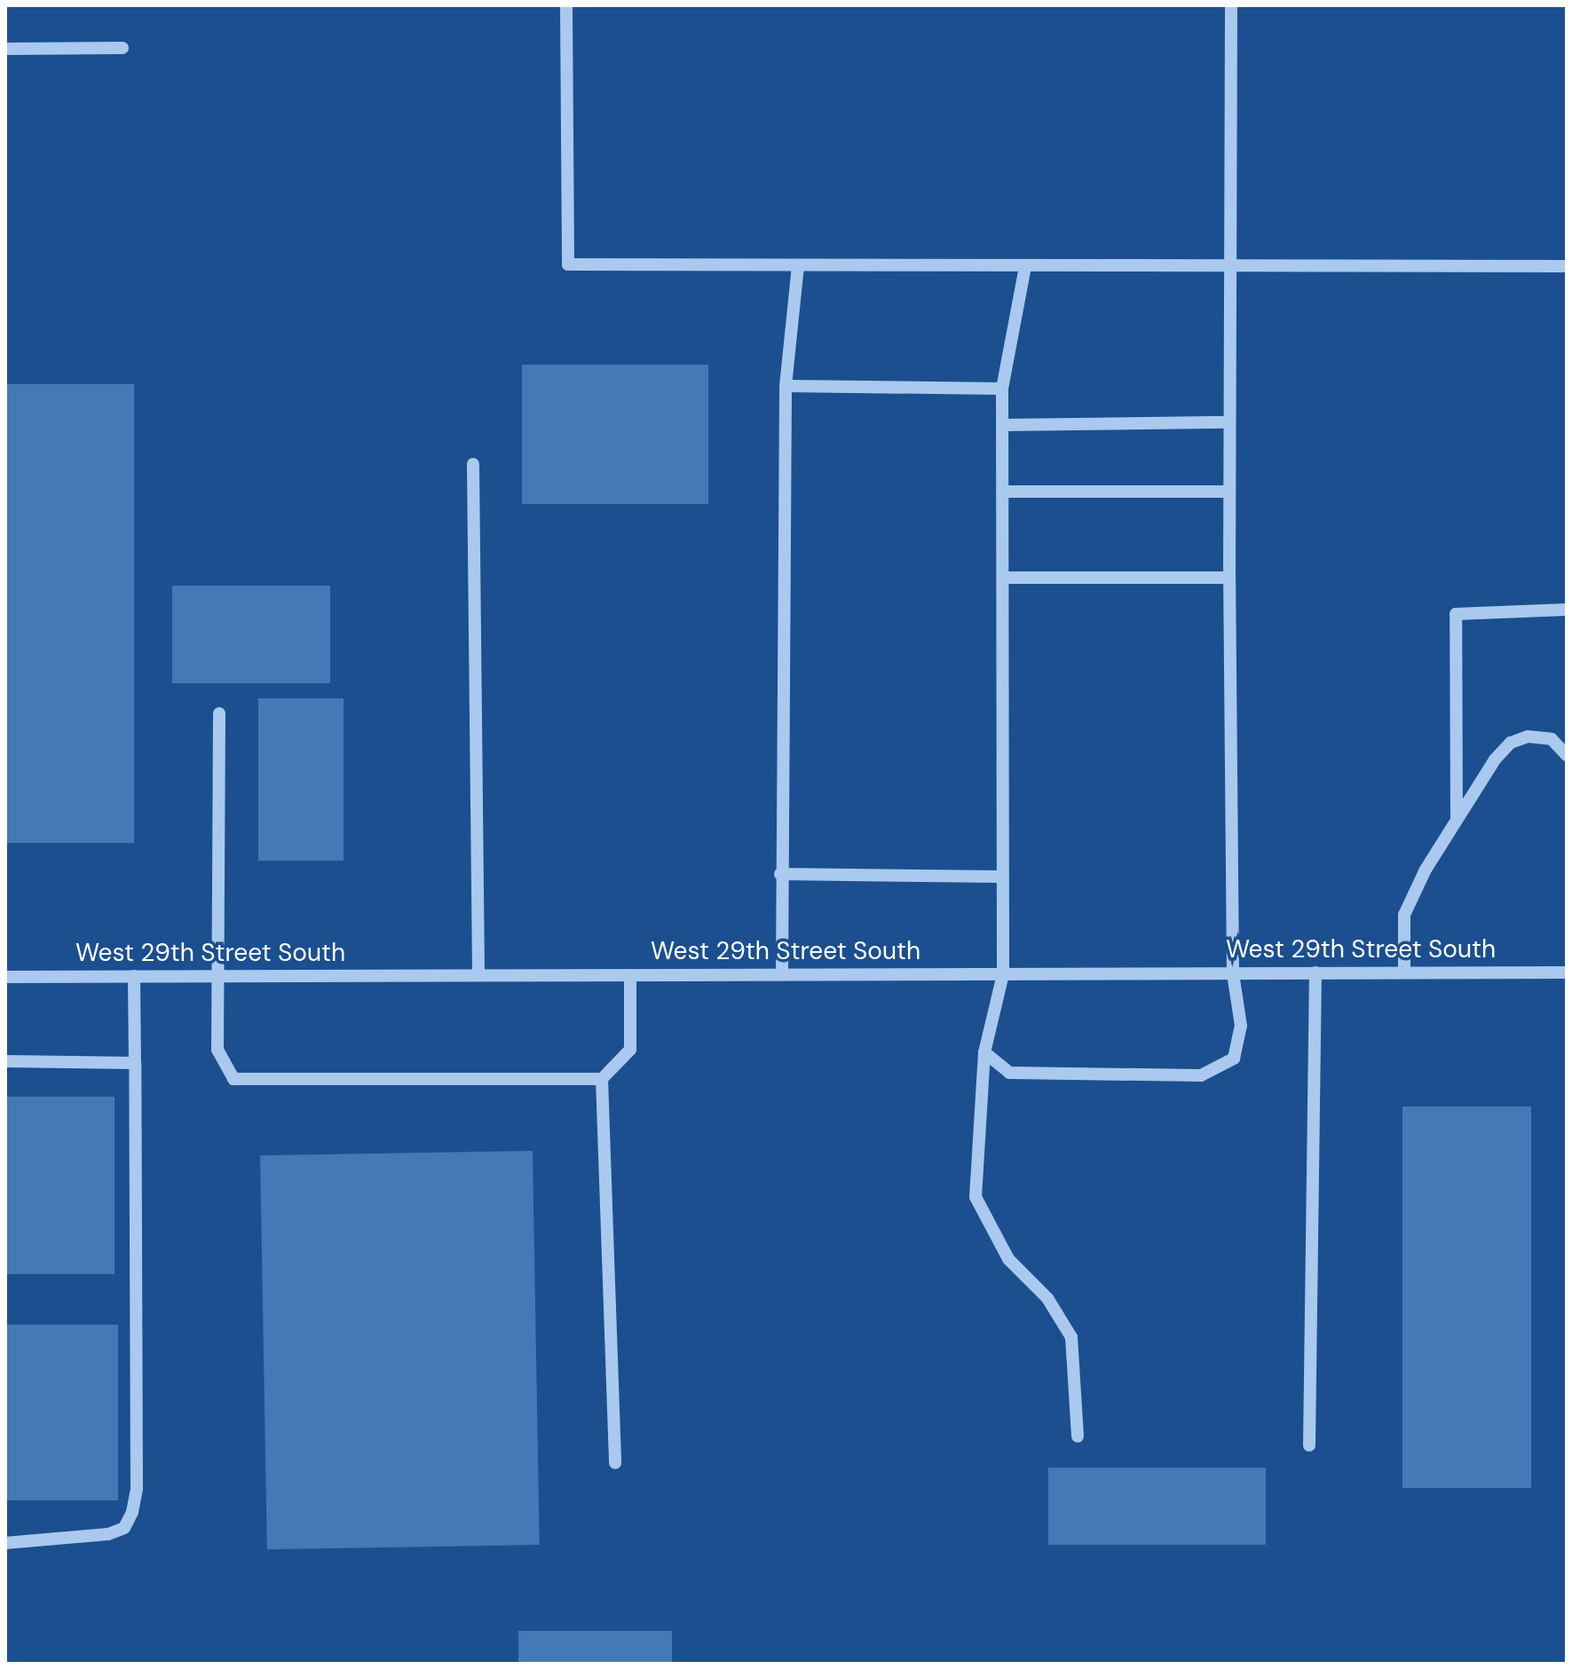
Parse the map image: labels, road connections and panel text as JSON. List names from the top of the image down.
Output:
{
  "streets": {
    "street": ["West 29th Street South"]
  }
}
